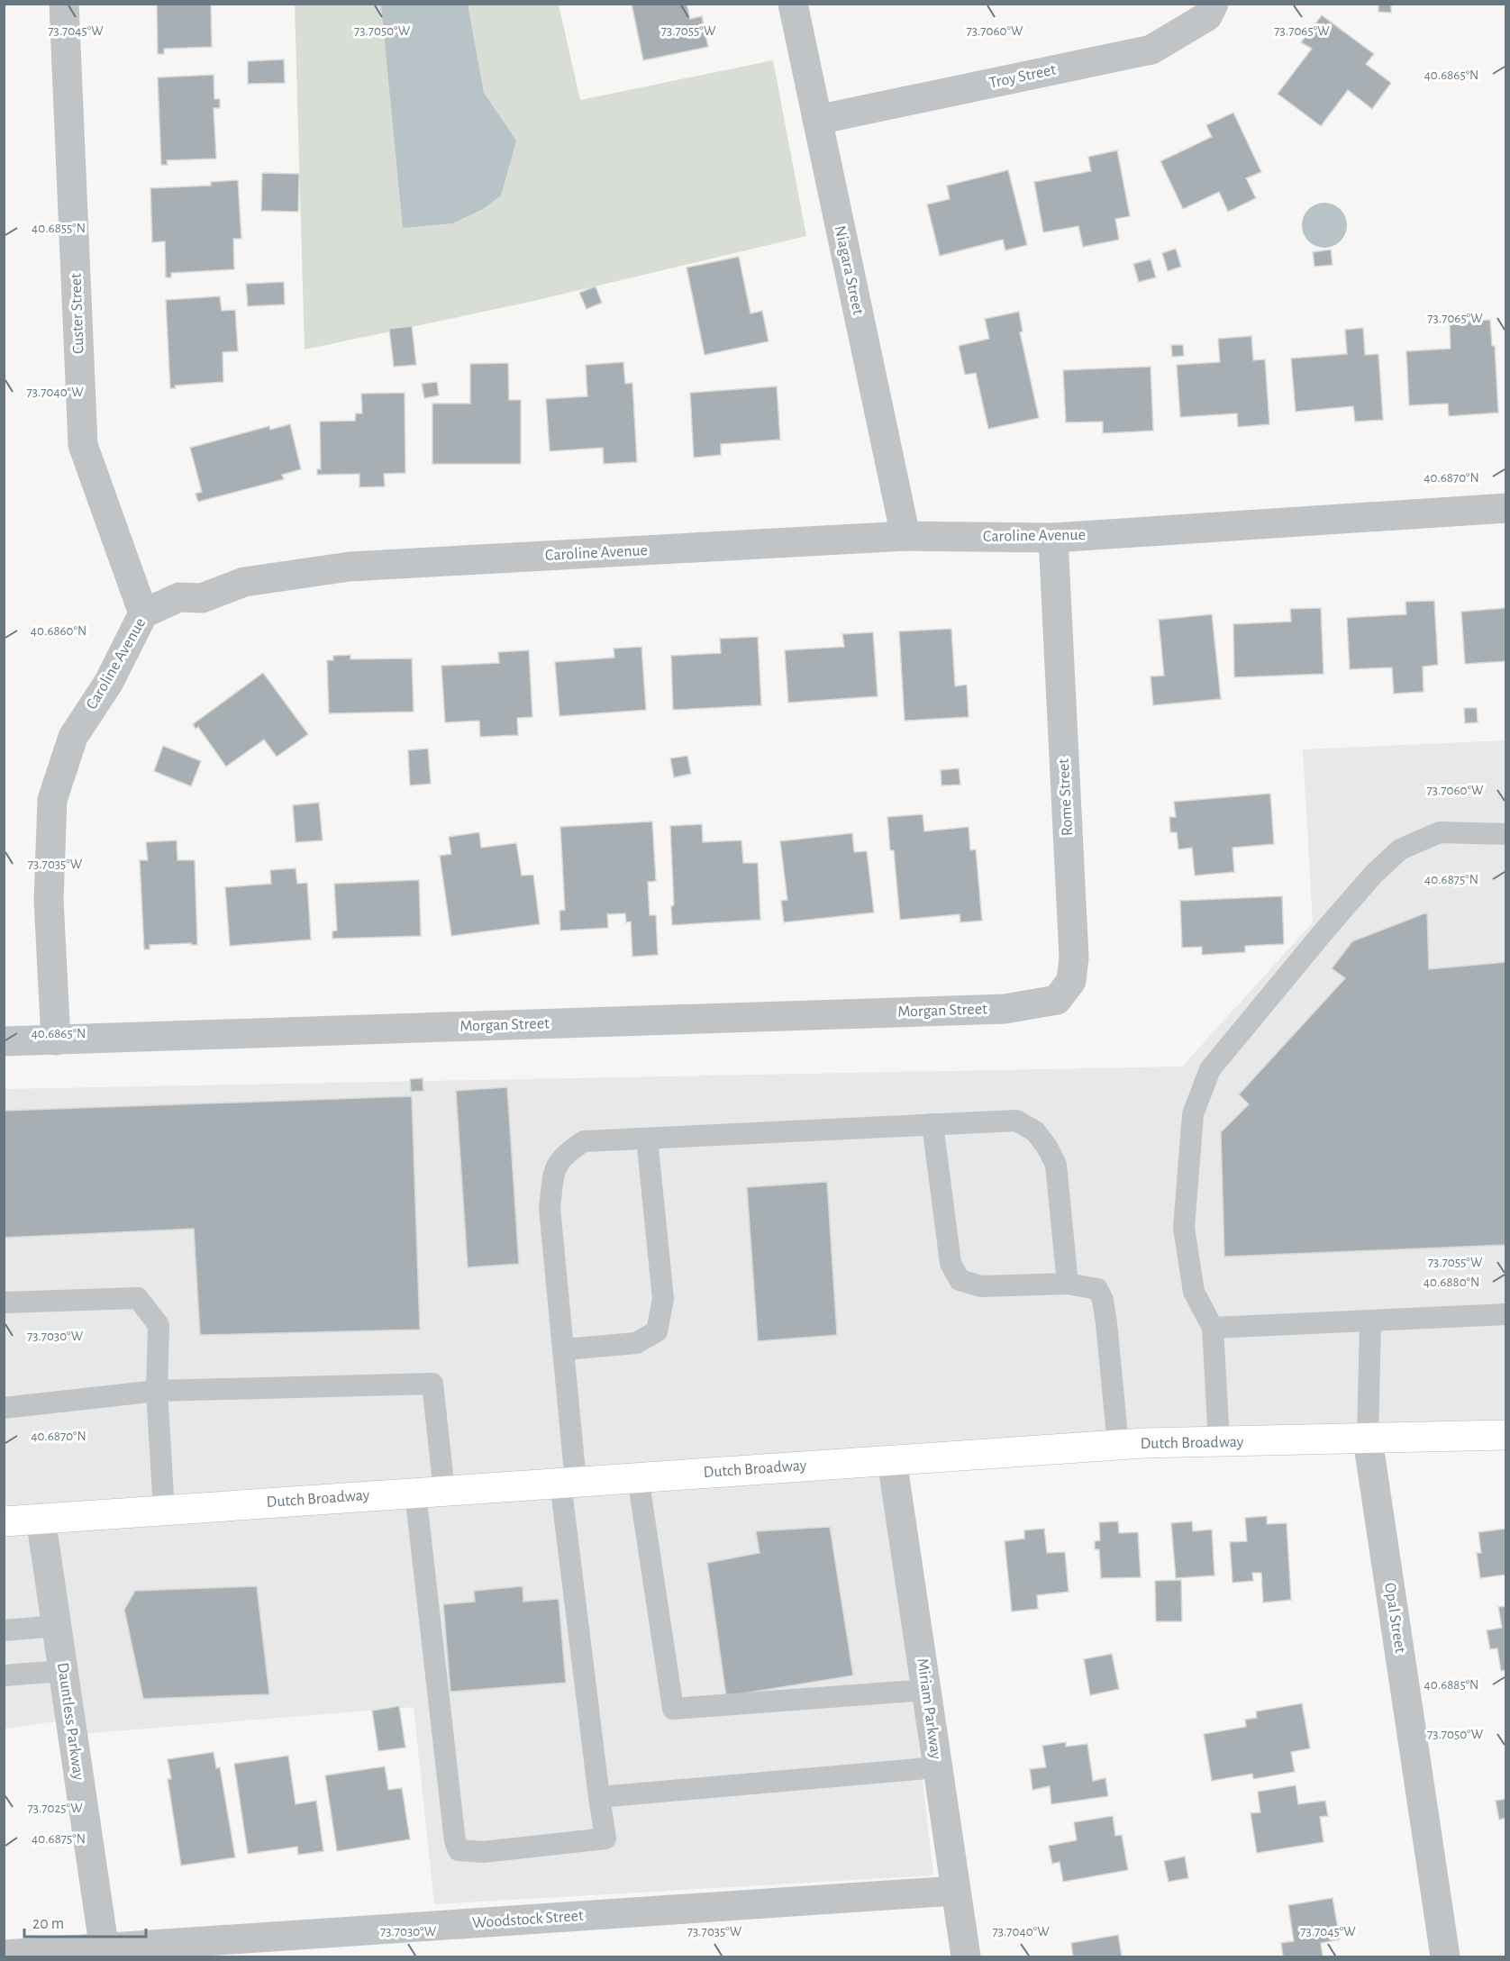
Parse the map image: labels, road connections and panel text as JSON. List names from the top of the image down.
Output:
{
  "streets": {
    "main road": ["Dutch Broadway"],
    "street": [
      "Troy Street",
      "Niagara Street",
      "Custer Street",
      "Caroline Avenue",
      "Rome Street",
      "Morgan Street",
      "Opal Street",
      "Miriam Parkway",
      "Dauntless Parkway",
      "Woodstock Street"
    ]
  },
  "crossings": [
    ["Troy Street", "Niagara Street"],
    ["Niagara Street", "Caroline Avenue"],
    ["Custer Street", "Caroline Avenue"],
    ["Caroline Avenue", "Rome Street"],
    ["Caroline Avenue", "Morgan Street"],
    ["Rome Street", "Morgan Street"],
    ["Dutch Broadway", "Opal Street"],
    ["Dutch Broadway", "Miriam Parkway"],
    ["Dutch Broadway", "Dauntless Parkway"],
    ["Miriam Parkway", "Woodstock Street"],
    ["Dauntless Parkway", "Woodstock Street"]
  ],
  "scale_bar": "20 m",
  "coordinates": [
    "73.7045°W",
    "73.7050°W",
    "73.7055°W",
    "73.7060°W",
    "73.7065°W",
    "40.6865°N",
    "40.6855°N",
    "73.7040°W",
    "40.6870°N",
    "40.6860°N",
    "73.7035°W",
    "40.6875°N",
    "40.6880°N",
    "73.7030°W",
    "40.6885°N",
    "73.7025°W"
  ]
}
